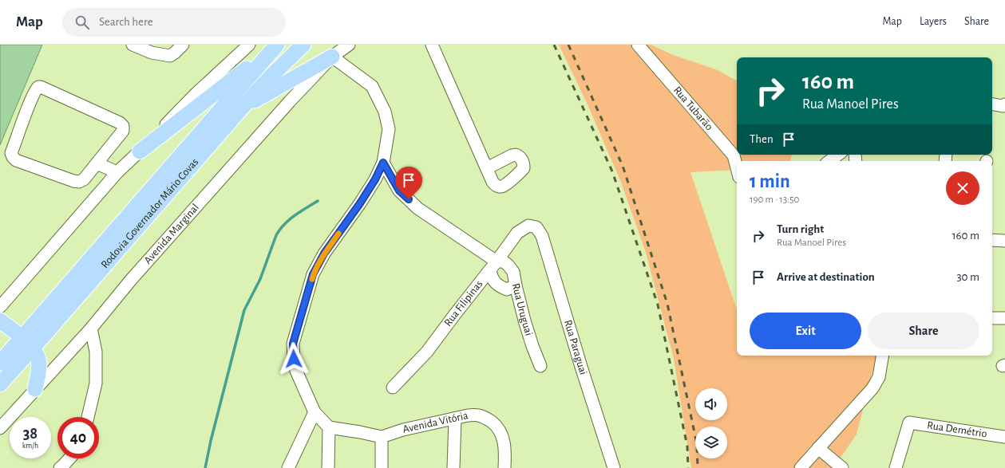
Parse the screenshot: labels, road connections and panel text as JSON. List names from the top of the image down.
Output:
{
  "streets": {
    "main road": ["Rodovia Governador Mário Covas"],
    "street": [
      "Rua Tubarão",
      "Avenida Marginal",
      "Rua Filipinas",
      "Rua Uruguai",
      "Rua Paraguai",
      "Avenida Vitória",
      "Rua Demétrio"
    ]
  },
  "crossings": [
    ["Rua Filipinas", "Rua Uruguai"],
    ["Rua Filipinas", "Rua Paraguai"]
  ],
  "page": {
    "header": "Map",
    "search": "Search here",
    "nav": ["Map", "Layers", "Share"],
    "turn": ["160 m", "Rua Manoel Pires"],
    "then": "Then",
    "heading": ["1 min", "190 m · 13:50"],
    "list": [
      {
        "name": "Turn right",
        "note": "Rua Manoel Pires",
        "value": "160 m"
      },
      {
        "name": "Arrive at destination",
        "value": "30 m"
      }
    ],
    "buttons": ["Exit", "Share"],
    "speed": "38 km/h",
    "limit": "40"
  }
}
